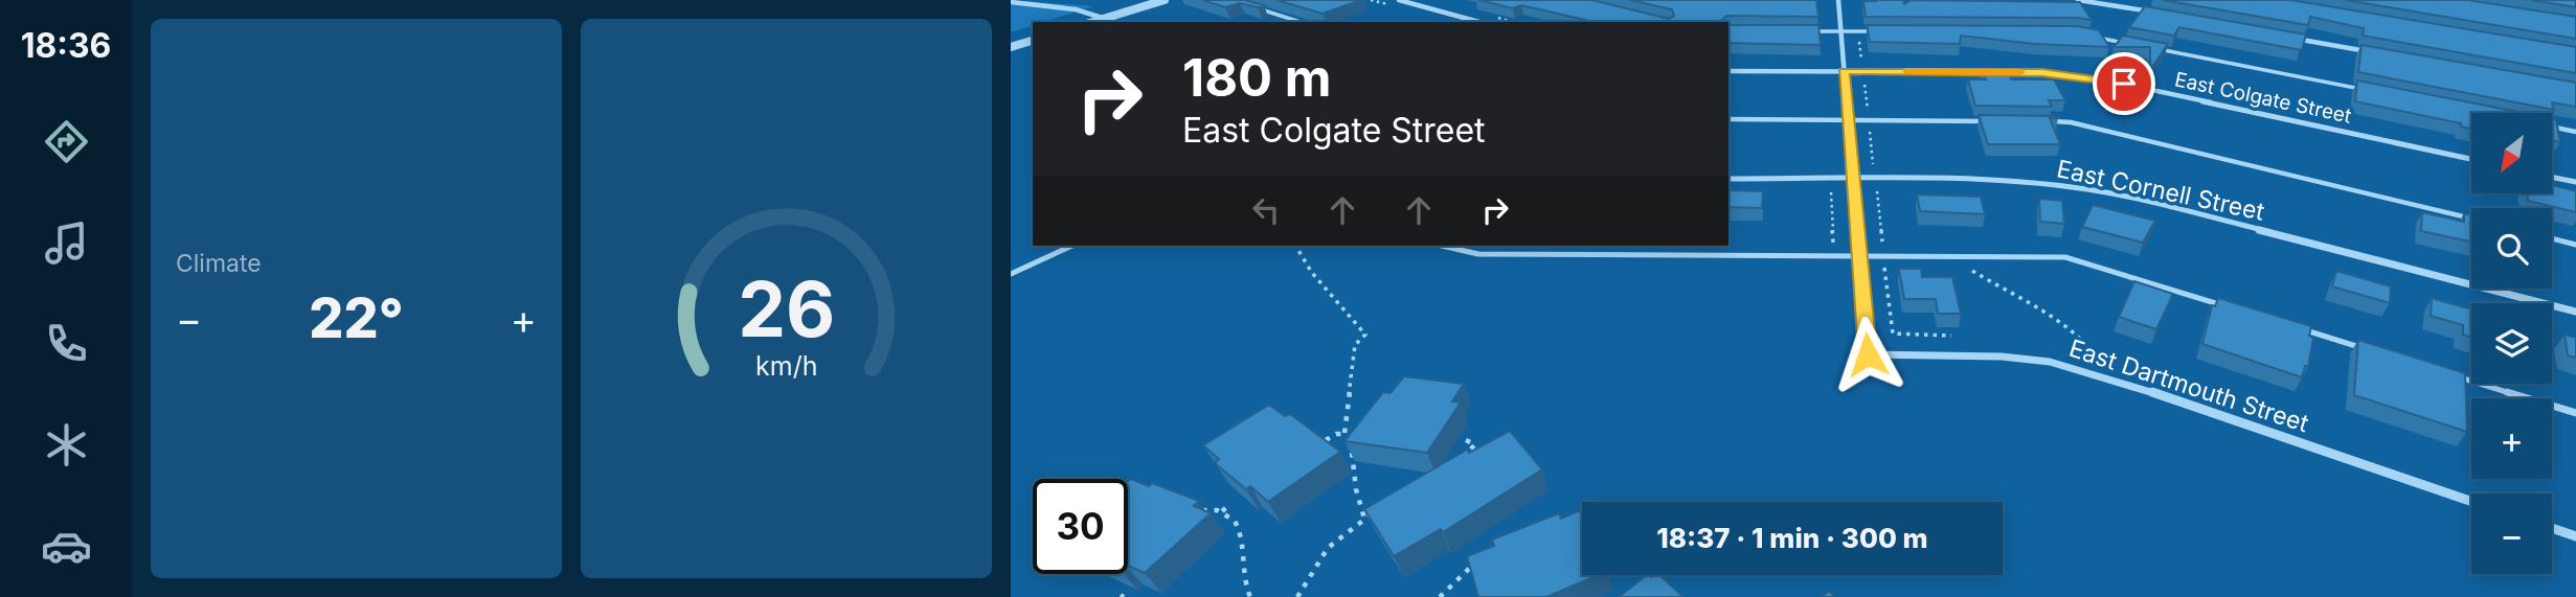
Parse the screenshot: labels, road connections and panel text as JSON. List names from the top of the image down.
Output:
{
  "streets": {
    "street": ["East Colgate Street", "East Cornell Street", "East Dartmouth Street"]
  },
  "north": "bottom left",
  "page": {
    "tabs": "18:36",
    "tile": "Climate",
    "turn": ["180 m", "East Colgate Street"],
    "map_buttons": ["+", "−"],
    "heat": ["−", "22°", "+"],
    "limit": "30",
    "trip": "18:37 · 1 min · 300 m",
    "gauge": ["26", "km/h"]
  }
}
